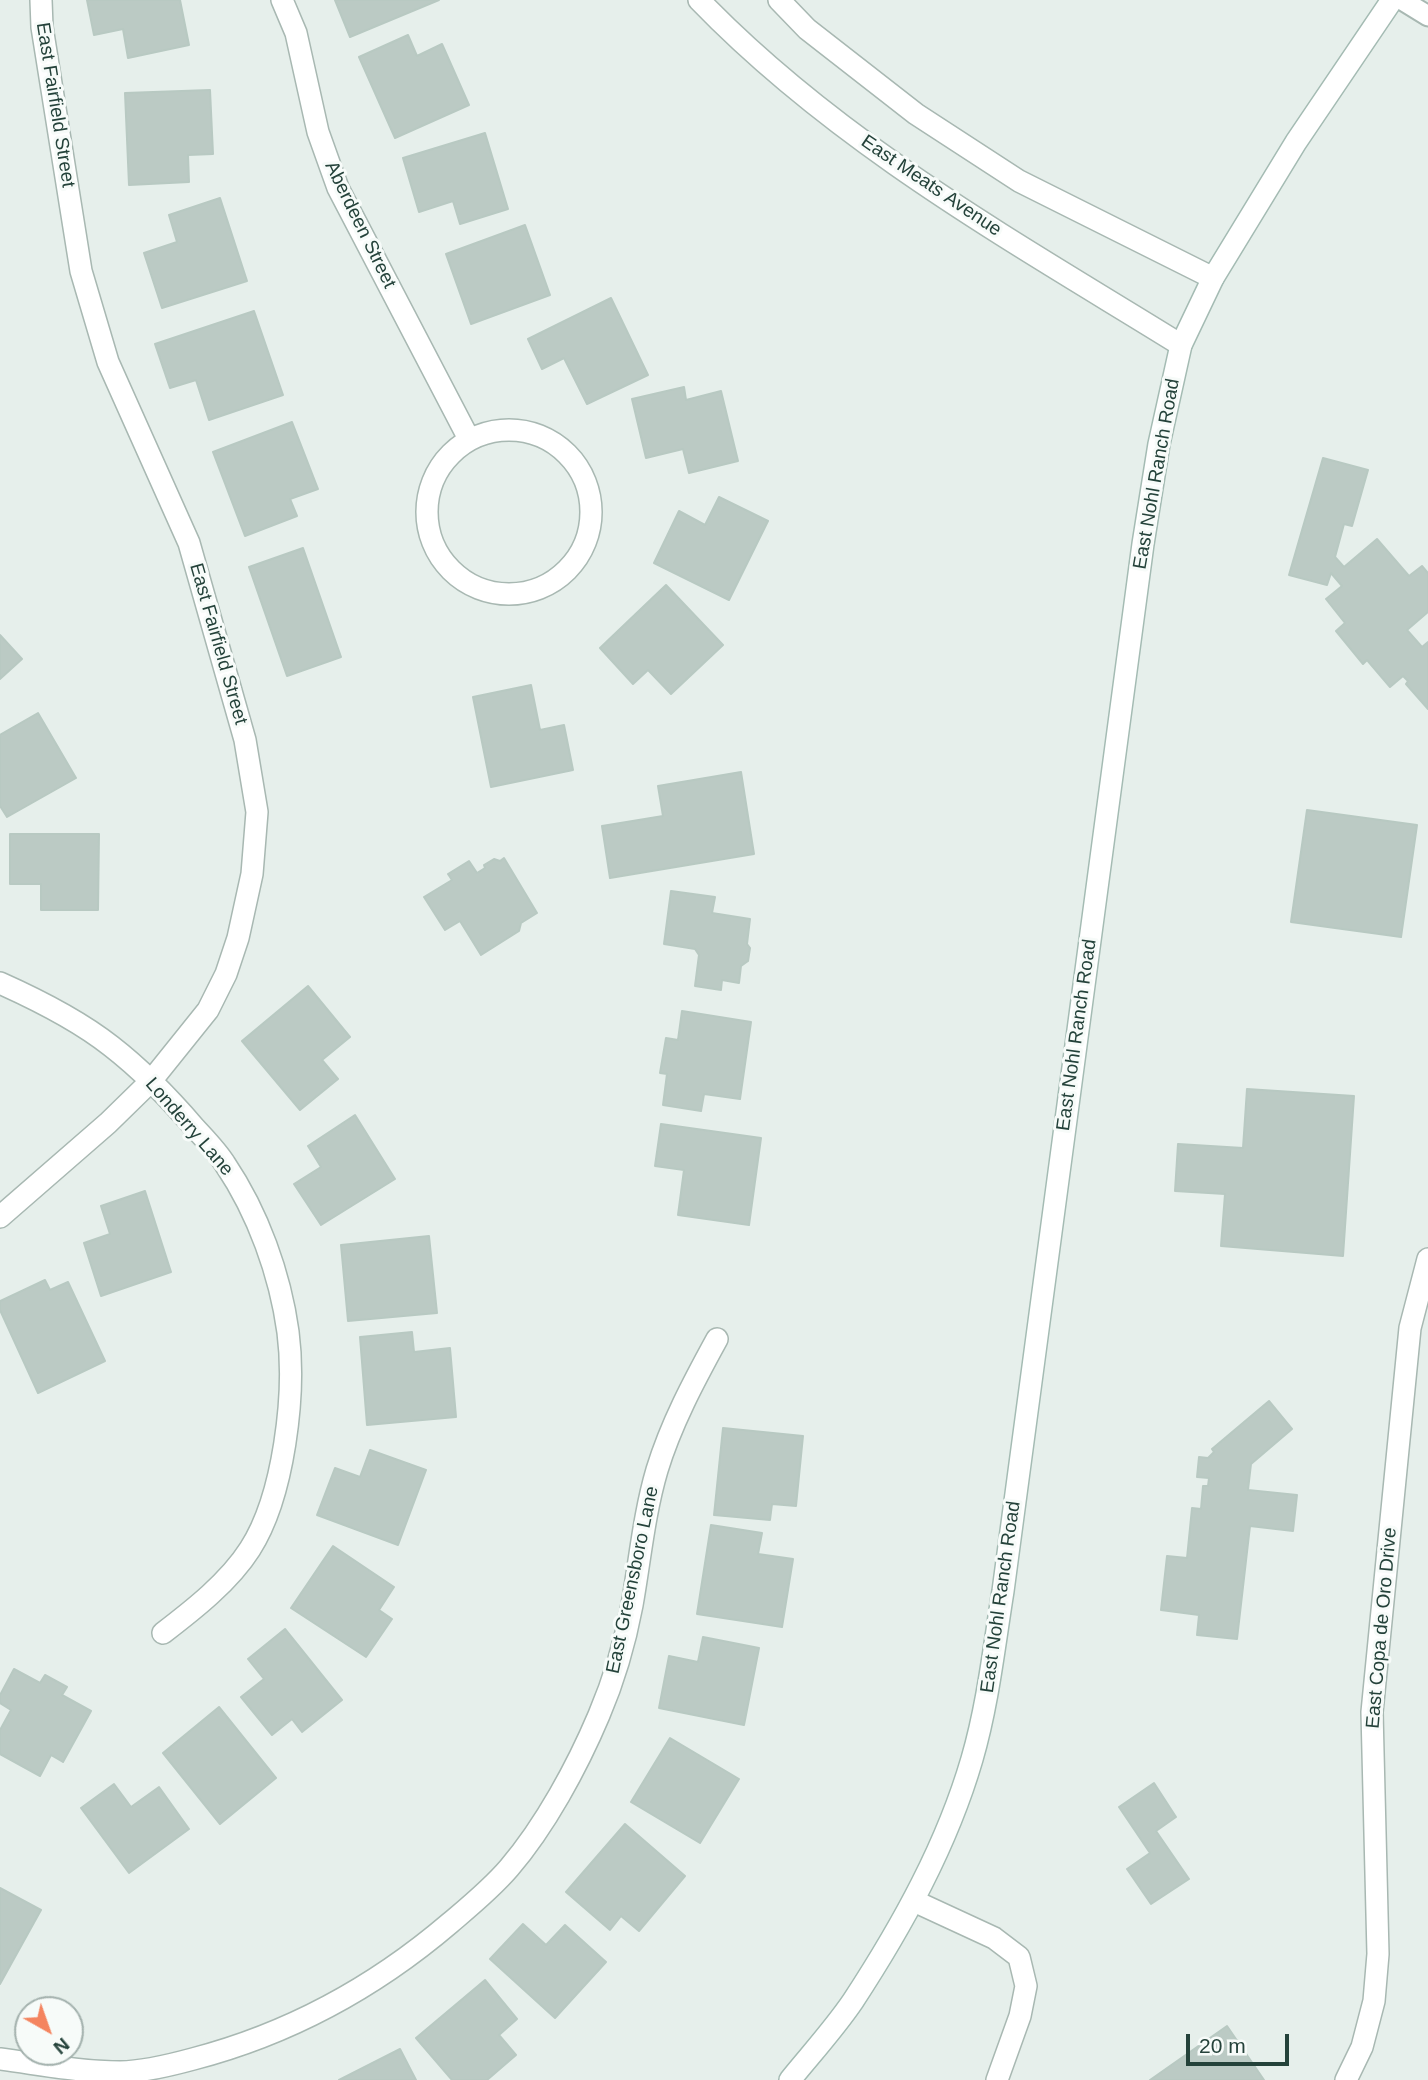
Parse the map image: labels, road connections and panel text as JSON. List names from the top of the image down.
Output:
{
  "streets": {
    "street": [
      "East Fairfield Street",
      "East Meats Avenue",
      "Aberdeen Street",
      "East Nohl Ranch Road",
      "Londerry Lane",
      "East Greensboro Lane",
      "East Copa de Oro Drive"
    ]
  },
  "crossings": [
    ["East Fairfield Street", "Londerry Lane"],
    ["East Meats Avenue", "East Nohl Ranch Road"]
  ],
  "scale_bar": "20 m",
  "north": "bottom right"
}
